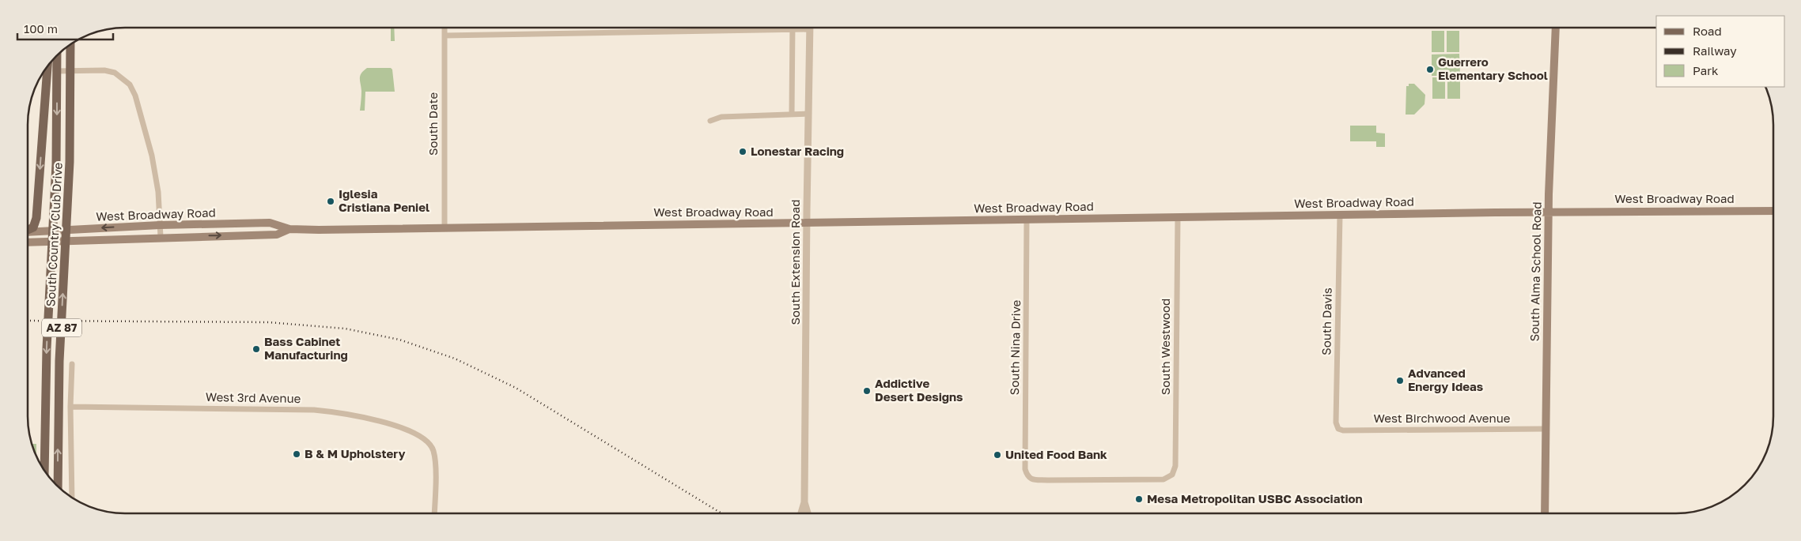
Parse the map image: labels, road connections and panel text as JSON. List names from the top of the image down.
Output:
{
  "streets": {
    "main road": [
      "West Broadway Road",
      "South Country Club Drive",
      "South Alma School Road",
      "AZ 87"
    ],
    "street": [
      "South Date",
      "South Extension Road",
      "South Davis",
      "South Westwood",
      "South Nina Drive",
      "West 3rd Avenue",
      "West Birchwood Avenue"
    ]
  },
  "crossings": [
    ["South Date", "West Broadway Road"],
    ["West Broadway Road", "South Extension Road"],
    ["West Broadway Road", "South Alma School Road"],
    ["West Broadway Road", "South Davis"],
    ["West Broadway Road", "South Westwood"],
    ["West Broadway Road", "South Nina Drive"],
    ["South Alma School Road", "West Birchwood Avenue"],
    ["South Davis", "West Birchwood Avenue"],
    ["South Westwood", "South Nina Drive"]
  ],
  "places": [
    "Guerrero Elementary School",
    "Lonestar Racing",
    "Iglesia Cristiana Peniel",
    "Bass Cabinet Manufacturing",
    "Advanced Energy Ideas",
    "Addictive Desert Designs",
    "B & M Upholstery",
    "United Food Bank",
    "Mesa Metropolitan USBC Association"
  ],
  "legend": ["Road", "Railway", "Park"],
  "scale_bar": "100 m"
}
